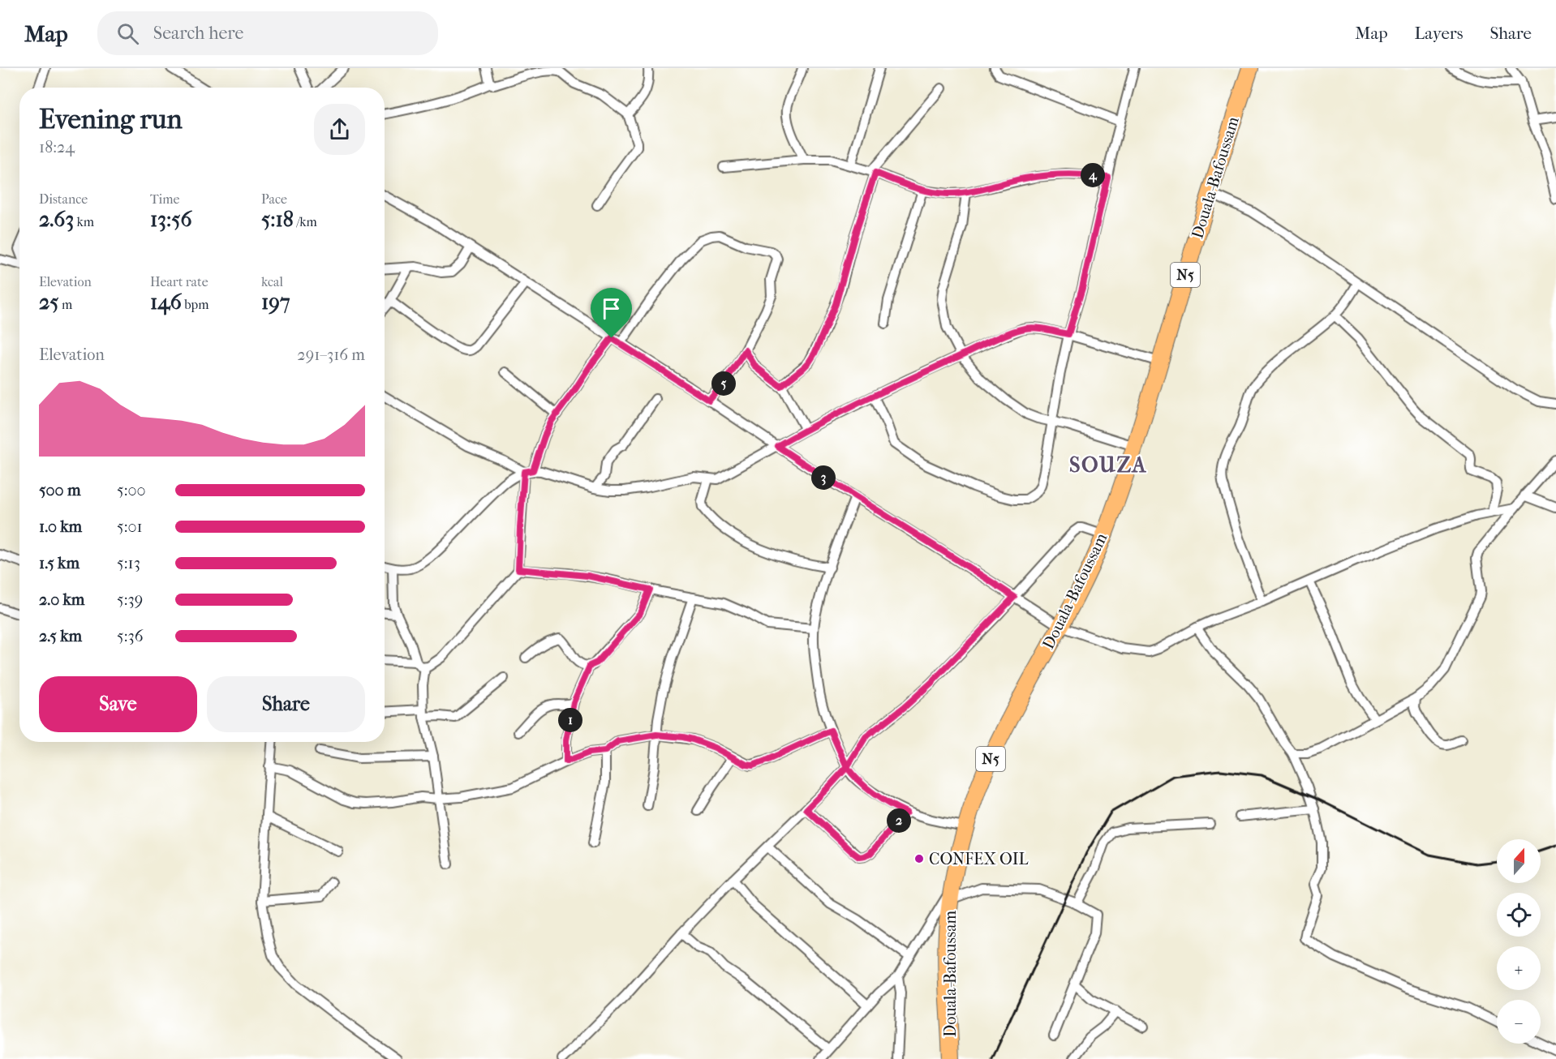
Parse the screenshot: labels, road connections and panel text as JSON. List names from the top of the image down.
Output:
{
  "streets": {
    "highway": ["Douala-Bafoussam", "N5"]
  },
  "districts": ["SOUZA"],
  "places": ["CONFEX OIL"],
  "north": "top",
  "page": {
    "header": "Map",
    "search": "Search here",
    "nav": ["Map", "Layers", "Share"],
    "heading": ["Evening run", "18:24"],
    "pins": [
      "4",
      "5",
      "3",
      "1",
      "2"
    ],
    "stats": [
      ["Distance", "2.63 km"],
      ["Time", "13:56"],
      ["Pace", "5:18 /km"],
      ["Elevation", "25 m"],
      ["Heart rate", "146 bpm"],
      ["kcal", "197"]
    ],
    "chart": ["Elevation", "291–316 m"],
    "list": [
      {
        "name": "500 m",
        "note": "5:00"
      },
      {
        "name": "1.0 km",
        "note": "5:01"
      },
      {
        "name": "1.5 km",
        "note": "5:13"
      },
      {
        "name": "2.0 km",
        "note": "5:39"
      },
      {
        "name": "2.5 km",
        "note": "5:36"
      }
    ],
    "buttons": ["Save", "Share"],
    "map_buttons": ["+", "−"]
  }
}
